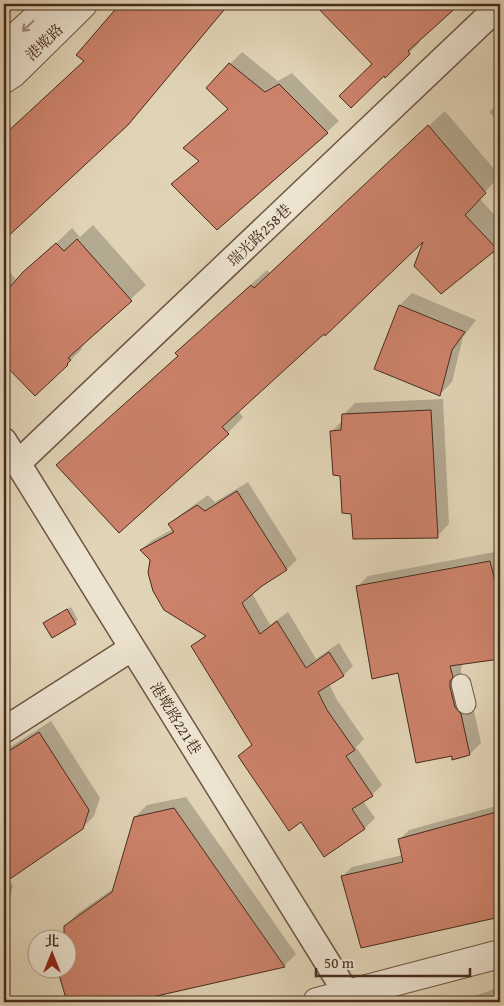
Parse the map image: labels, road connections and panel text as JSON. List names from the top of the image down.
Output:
{
  "streets": {
    "street": ["港墘路", "瑞光路258巷", "港墘路221巷"]
  },
  "crossings": [
    ["瑞光路258巷", "港墘路221巷"]
  ],
  "scale_bar": "50 m",
  "north": "top"
}
